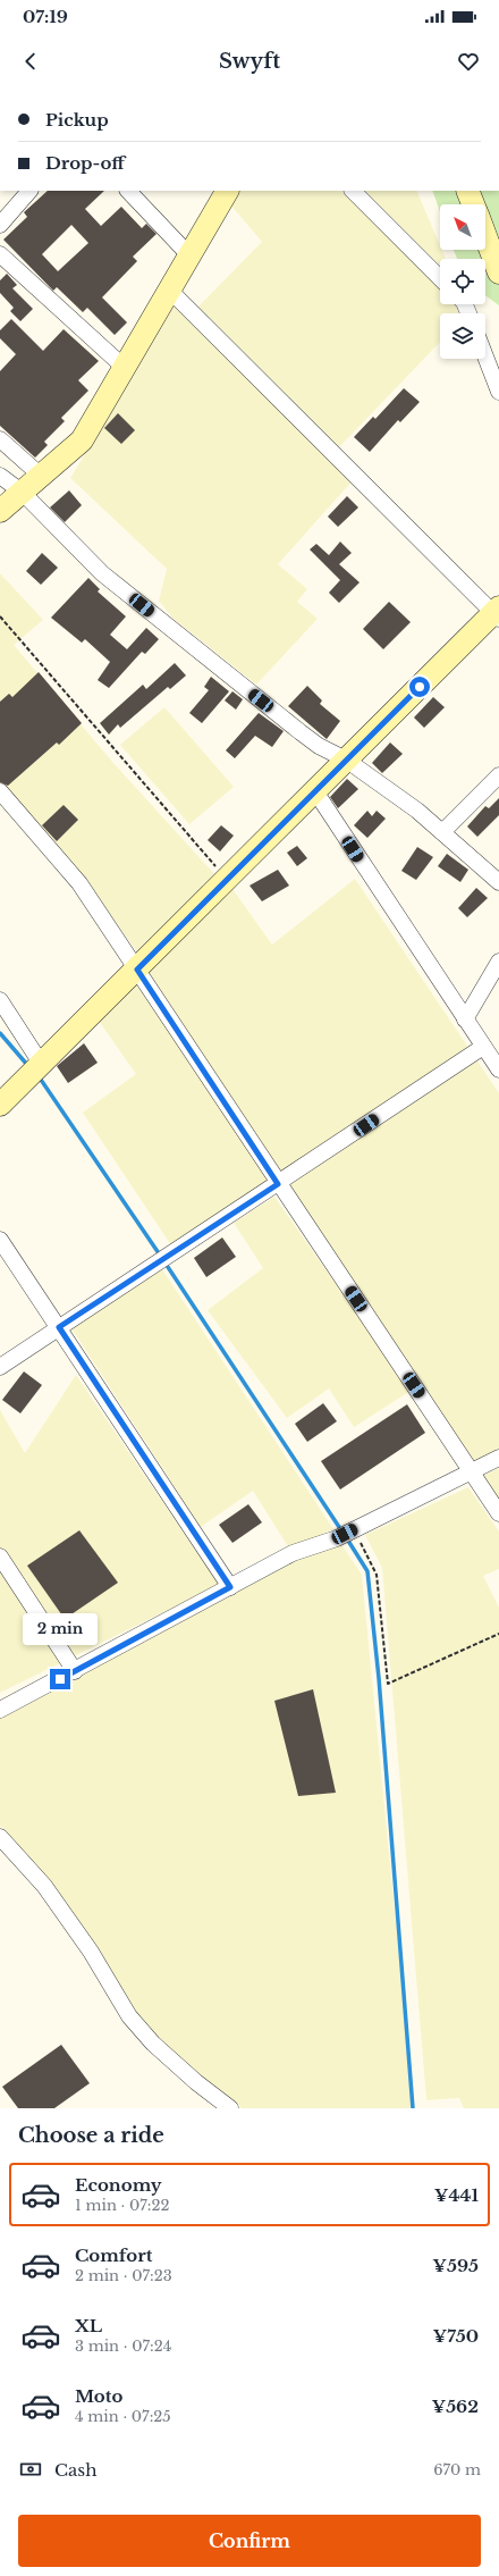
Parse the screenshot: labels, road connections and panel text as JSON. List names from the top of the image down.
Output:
{
  "north": "top left",
  "page": {
    "status": "07:19",
    "header": "Swyft",
    "banner": ["Pickup", "Drop-off"],
    "bubble": "2 min",
    "heading": "Choose a ride",
    "list": [
      {
        "name": "Economy",
        "note": "1 min · 07:22",
        "value": "¥441"
      },
      {
        "name": "Comfort",
        "note": "2 min · 07:23",
        "value": "¥595"
      },
      {
        "name": "XL",
        "note": "3 min · 07:24",
        "value": "¥750"
      },
      {
        "name": "Moto",
        "note": "4 min · 07:25",
        "value": "¥562"
      }
    ],
    "pay": ["Cash", "670 m"],
    "buttons": "Confirm"
  }
}
